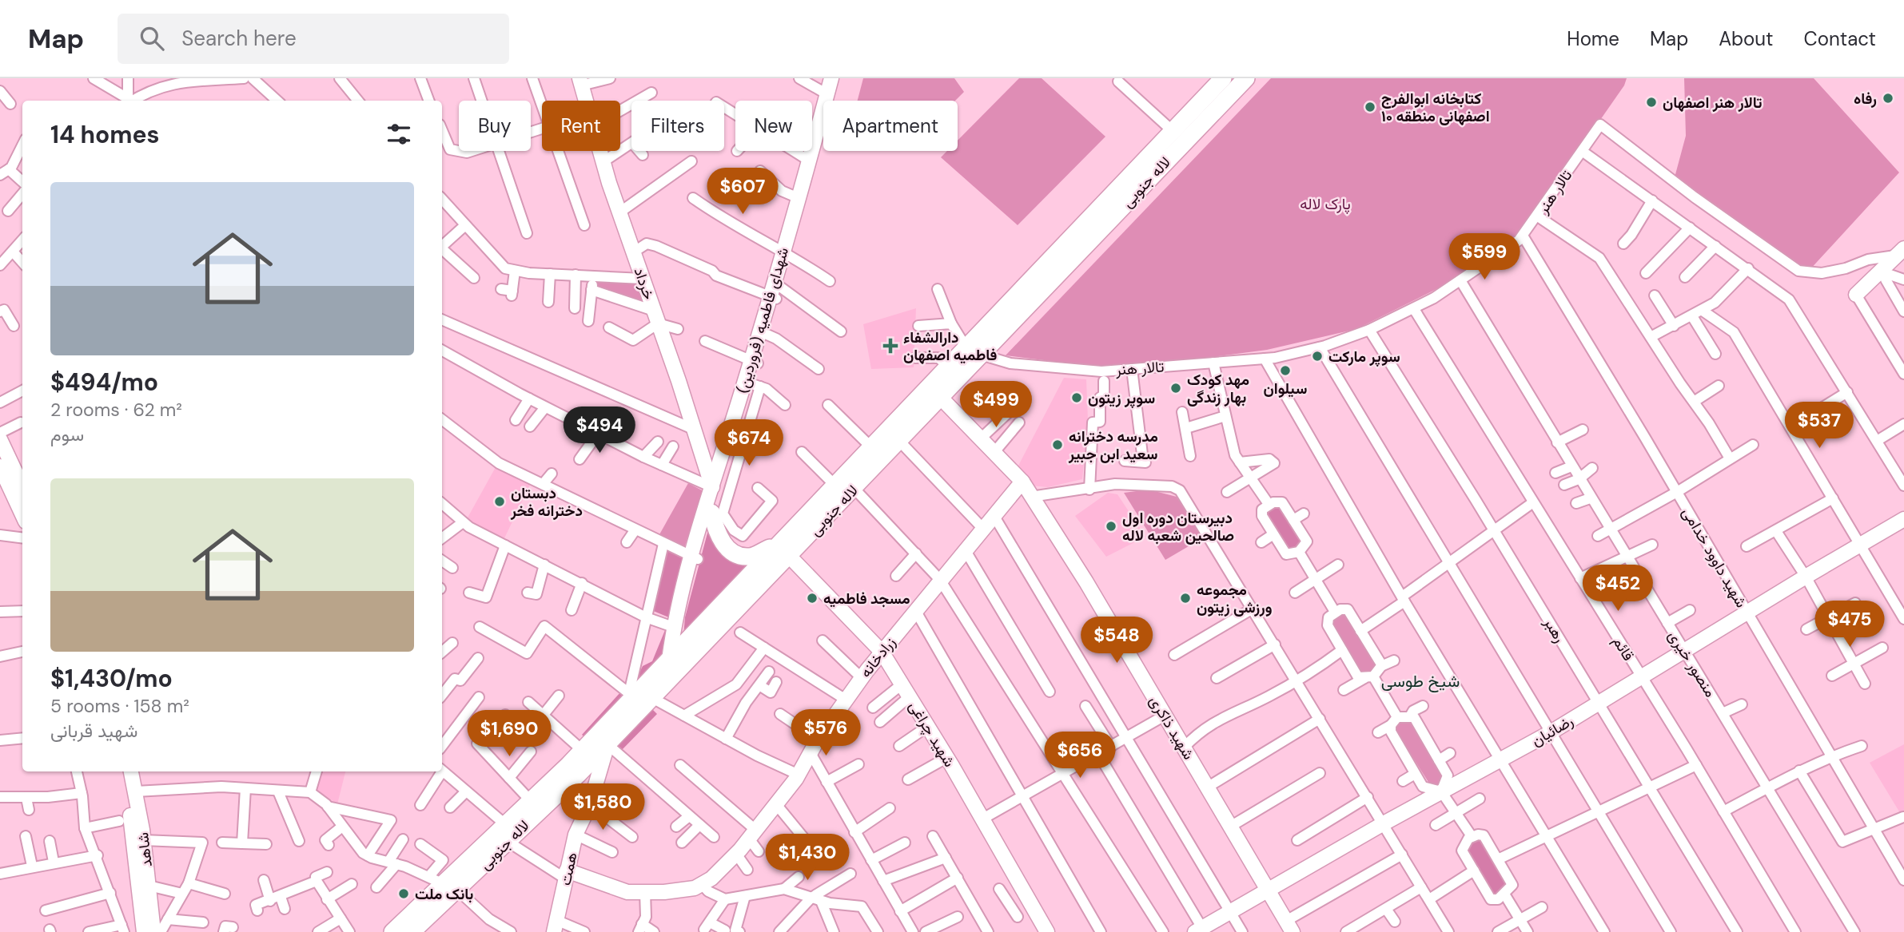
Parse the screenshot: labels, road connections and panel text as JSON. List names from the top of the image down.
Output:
{
  "streets": {
    "main road": ["لاله جنوبی"],
    "street": [
      "تالار هنر",
      "خرداد",
      "شهدای فاطمیه (فروردین)",
      "شهید داوود خدامی",
      "رهبر",
      "قائم",
      "زرادخانه",
      "منصور خیری",
      "شهید ذاکری",
      "رضائیان",
      "شهید چراغی",
      "شاهد",
      "همت"
    ]
  },
  "crossings": [
    ["لاله جنوبی", "تالار هنر"],
    ["لاله جنوبی", "شهدای فاطمیه (فروردین)"],
    ["لاله جنوبی", "شهید ذاکری"],
    ["لاله جنوبی", "شهید چراغی"],
    ["لاله جنوبی", "همت"],
    ["تالار هنر", "شهید داوود خدامی"],
    ["تالار هنر", "رهبر"],
    ["تالار هنر", "قائم"],
    ["تالار هنر", "منصور خیری"],
    ["خرداد", "شهدای فاطمیه (فروردین)"],
    ["شهید داوود خدامی", "رضائیان"],
    ["رهبر", "رضائیان"],
    ["قائم", "رضائیان"],
    ["زرادخانه", "شهید ذاکری"],
    ["زرادخانه", "شهید چراغی"],
    ["زرادخانه", "همت"],
    ["منصور خیری", "رضائیان"],
    ["شهید ذاکری", "رضائیان"]
  ],
  "districts": ["شیخ طوسی"],
  "parks": ["پارک لاله"],
  "places": {
    "other": [
      "رفاه",
      "تالار هنر اصفهان",
      "کتابخانه ابوالفرج اصفهانی منطقه ۱۰",
      "سوپر مارکت",
      "سیلوان",
      "مهد کودک بهار زندگی",
      "سوپر زیتون",
      "مدرسه دخترانه سعید ابن جبیر",
      "دبستان دخترانه فخر",
      "دبیرستان دوره اول صالحین شعبه لاله",
      "مسجد فاطمیه",
      "مجموعه ورزشی زیتون",
      "بانک ملت"
    ],
    "health": ["دارالشفاء فاطمیه اصفهان"]
  },
  "page": {
    "header": "Map",
    "search": "Search here",
    "nav": [
      "Home",
      "Map",
      "About",
      "Contact"
    ],
    "chip": [
      "Buy",
      "Rent",
      "Filters",
      "New",
      "Apartment"
    ],
    "heading": "14 homes",
    "price": [
      "$607",
      "$599",
      "$499",
      "$537",
      "$494",
      "$674",
      "$452",
      "$475",
      "$548",
      "$576",
      "$1,690",
      "$656",
      "$1,580",
      "$1,430"
    ],
    "list": [
      {
        "name": "$494/mo",
        "note": "2 rooms · 62 m² · سوم"
      },
      {
        "name": "$1,430/mo",
        "note": "5 rooms · 158 m² · شهید قربانی"
      }
    ]
  }
}
